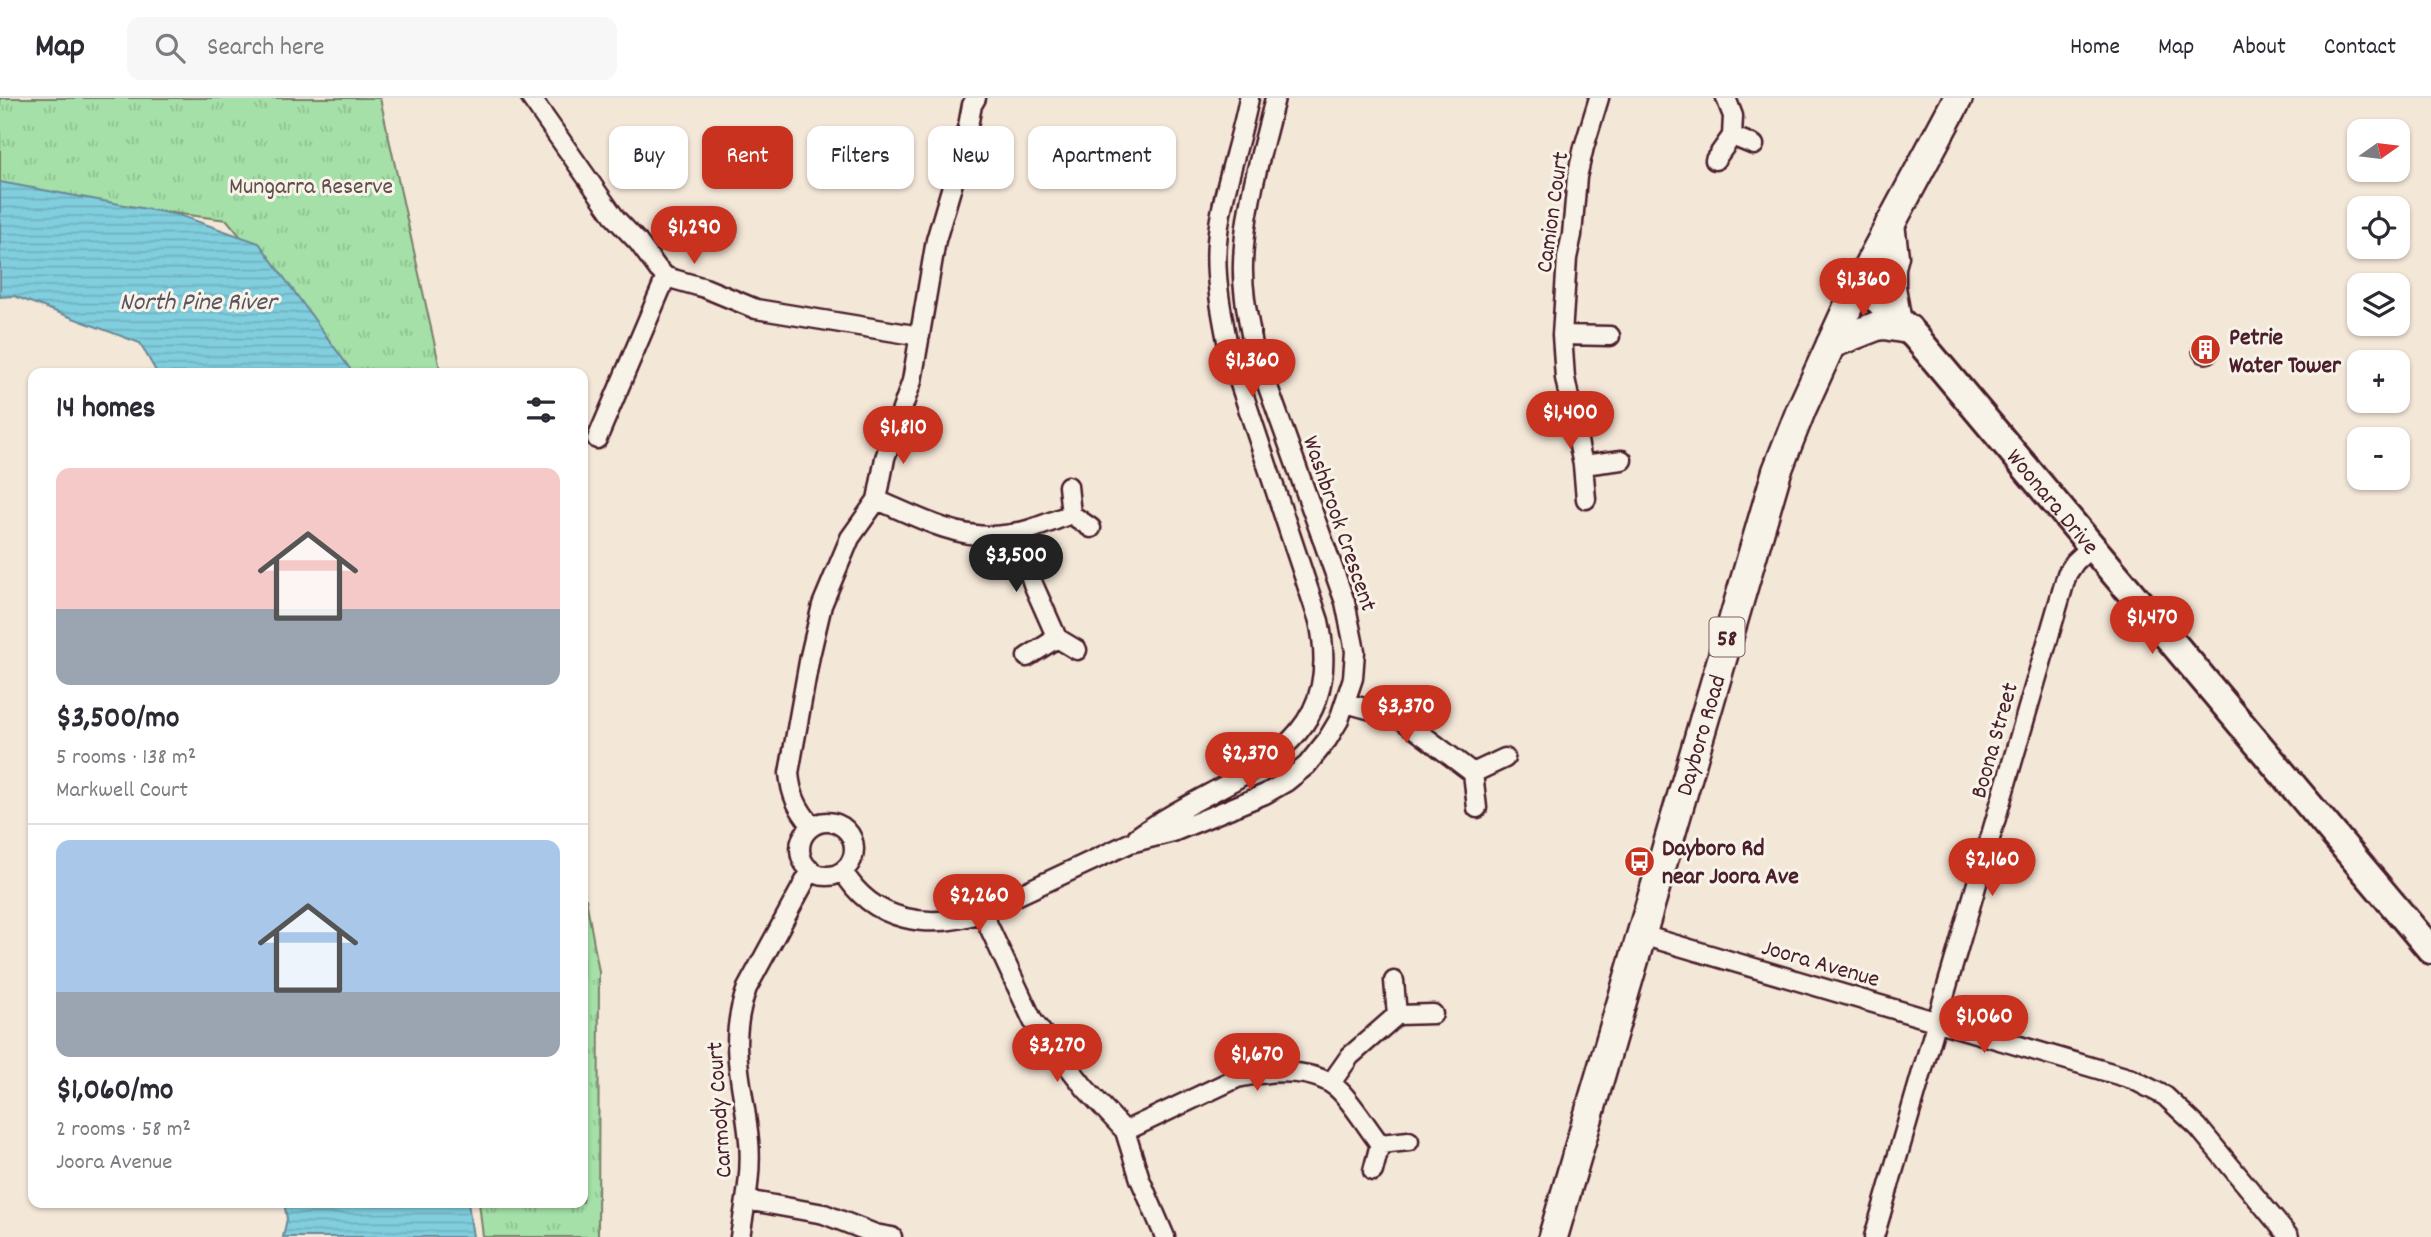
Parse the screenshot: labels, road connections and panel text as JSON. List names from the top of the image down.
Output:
{
  "streets": {
    "main road": ["58", "Dayboro Road"],
    "street": [
      "Camion Court",
      "Woonara Drive",
      "Washbrook Crescent",
      "Boona Street",
      "Joora Avenue",
      "Carmody Court"
    ]
  },
  "crossings": [
    ["Woonara Drive", "Dayboro Road"],
    ["Woonara Drive", "Boona Street"],
    ["Washbrook Crescent", "Carmody Court"],
    ["Dayboro Road", "Joora Avenue"],
    ["Boona Street", "Joora Avenue"]
  ],
  "water": ["North Pine River"],
  "parks": ["Mungarra Reserve"],
  "places": {
    "building": ["Petrie Water Tower"],
    "bus stop": ["Dayboro Rd near Joora Ave"]
  },
  "north": "right",
  "page": {
    "header": "Map",
    "search": "Search here",
    "nav": [
      "Home",
      "Map",
      "About",
      "Contact"
    ],
    "map_buttons": ["+", "−"],
    "chip": [
      "Buy",
      "Rent",
      "Filters",
      "New",
      "Apartment"
    ],
    "price": [
      "$1,290",
      "$1,360",
      "$1,360",
      "$1,400",
      "$1,810",
      "$3,500",
      "$1,470",
      "$3,370",
      "$2,370",
      "$2,160",
      "$2,260",
      "$1,060",
      "$3,270",
      "$1,670"
    ],
    "heading": "14 homes",
    "list": [
      {
        "name": "$3,500/mo",
        "note": "5 rooms · 138 m² · Markwell Court"
      },
      {
        "name": "$1,060/mo",
        "note": "2 rooms · 58 m² · Joora Avenue"
      }
    ]
  }
}
